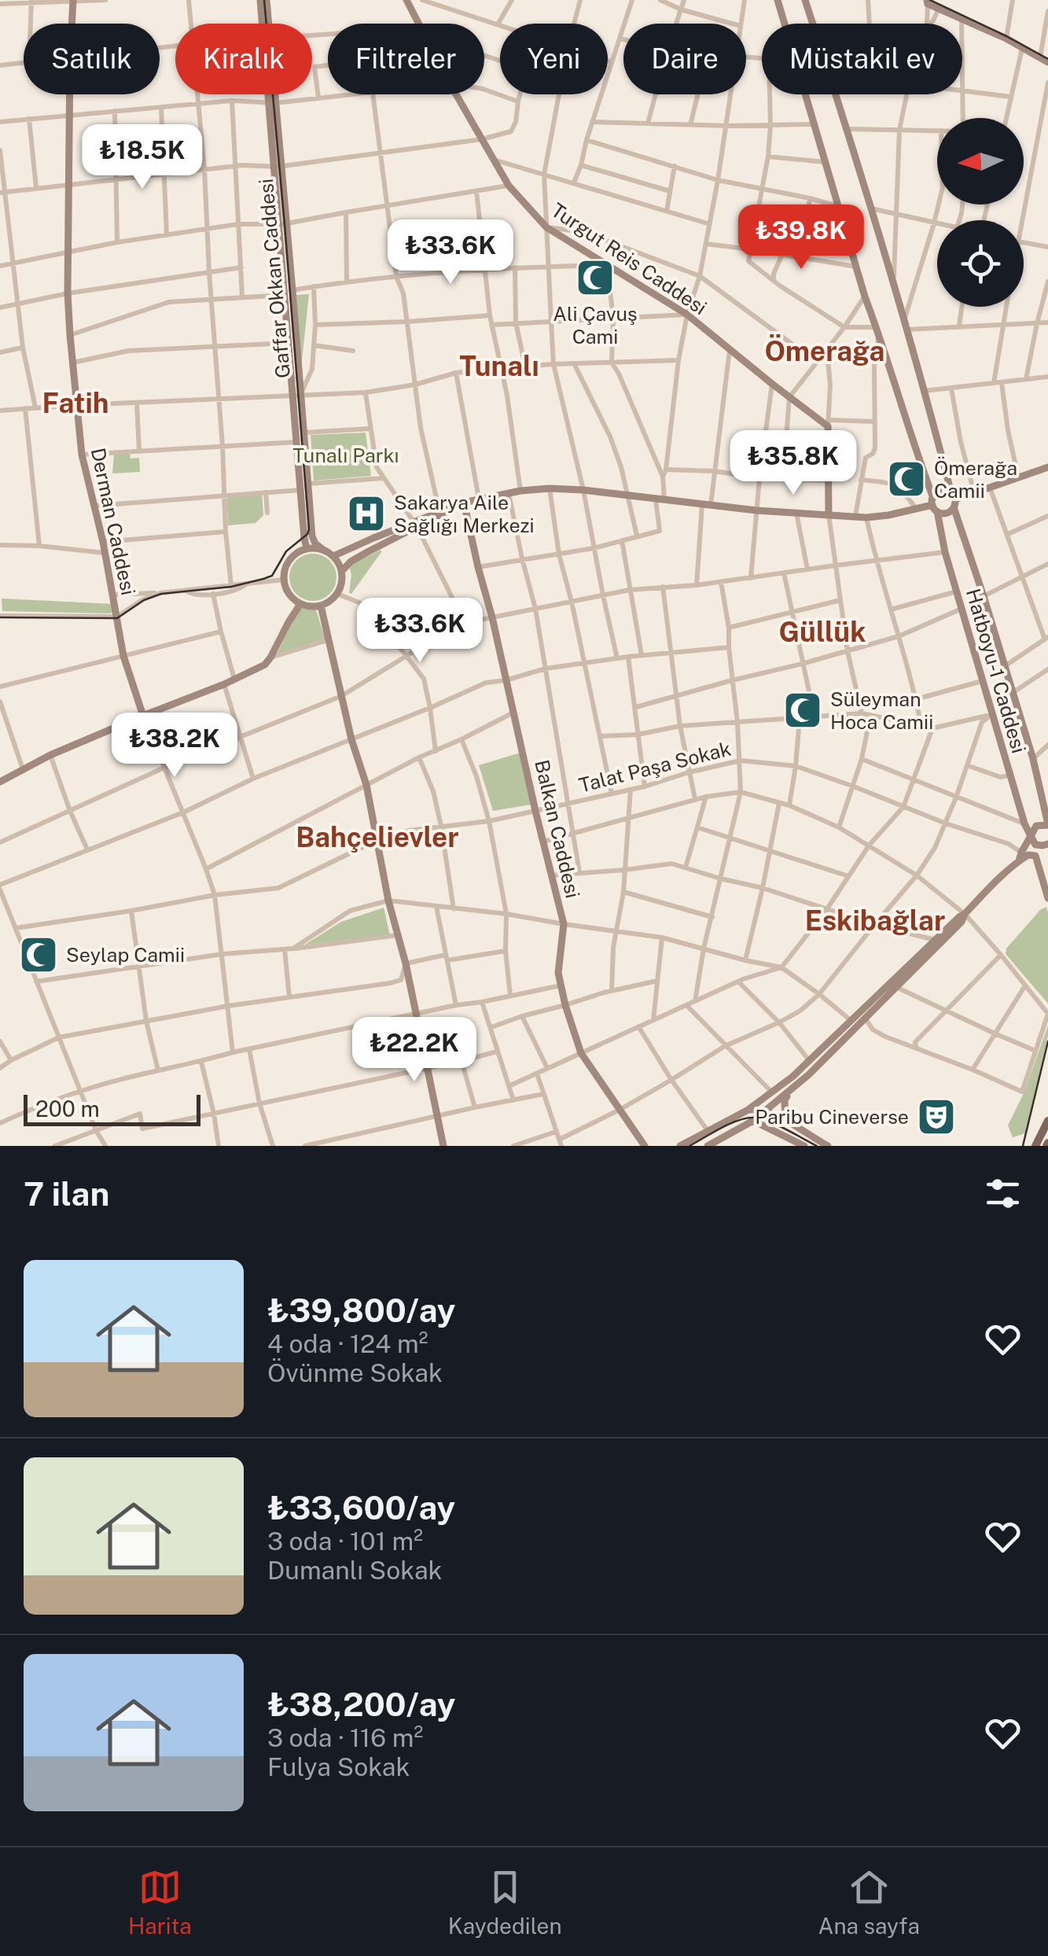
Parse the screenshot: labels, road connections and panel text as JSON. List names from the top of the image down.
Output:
{
  "streets": {
    "main road": [
      "Turgut Reis Caddesi",
      "Gaffar Okkan Caddesi",
      "Derman Caddesi",
      "Hatboyu-1 Caddesi",
      "Balkan Caddesi"
    ],
    "street": ["Talat Paşa Sokak"]
  },
  "crossings": [
    ["Hatboyu-1 Caddesi", "Talat Paşa Sokak"],
    ["Talat Paşa Sokak", "Balkan Caddesi"]
  ],
  "districts": [
    "Ömerağa",
    "Tunalı",
    "Fatih",
    "Güllük",
    "Bahçelievler",
    "Eskibağlar"
  ],
  "parks": ["Tunalı Parkı"],
  "places": {
    "mosque": [
      "Ali Çavuş Cami",
      "Ömerağa Camii",
      "Süleyman Hoca Camii",
      "Seylap Camii"
    ],
    "hospital": ["Sakarya Aile Sağlığı Merkezi"],
    "theatre": ["Paribu Cineverse"]
  },
  "scale_bar": "200 m",
  "north": "left",
  "page": {
    "chip": [
      "Satılık",
      "Kiralık",
      "Filtreler",
      "Yeni",
      "Daire",
      "Müstakil ev"
    ],
    "price": [
      "₺18.5K",
      "₺39.8K",
      "₺33.6K",
      "₺35.8K",
      "₺33.6K",
      "₺38.2K",
      "₺22.2K"
    ],
    "scale": "200 m",
    "heading": "7 ilan",
    "list": [
      {
        "name": "₺39,800/ay",
        "note": "4 oda · 124 m² · Övünme Sokak"
      },
      {
        "name": "₺33,600/ay",
        "note": "3 oda · 101 m² · Dumanlı Sokak"
      },
      {
        "name": "₺38,200/ay",
        "note": "3 oda · 116 m² · Fulya Sokak"
      }
    ],
    "tabs": ["Harita", "Kaydedilen", "Ana sayfa"]
  }
}
